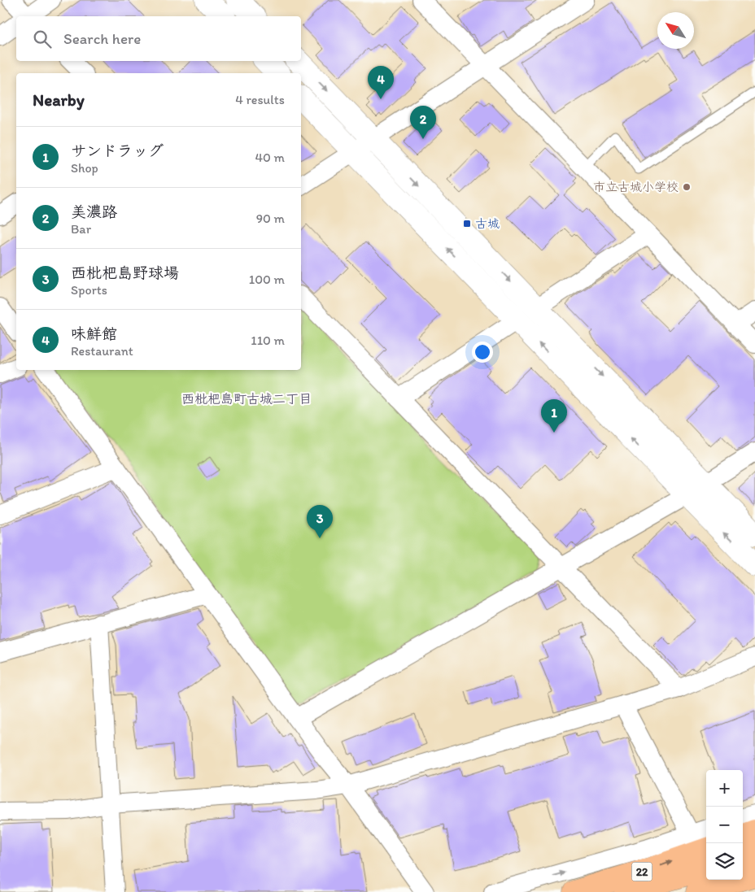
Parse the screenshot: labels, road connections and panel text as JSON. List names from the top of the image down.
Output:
{
  "streets": {
    "highway": ["22"]
  },
  "districts": ["西枇杷島町古城二丁目"],
  "places": {
    "other": ["市立古城小学校"],
    "transit": ["古城"]
  },
  "north": "top left",
  "page": {
    "search": "Search here",
    "pins": [
      "4",
      "2",
      "1",
      "3"
    ],
    "heading": ["Nearby", "4 results"],
    "list": [
      {
        "mark": "1",
        "name": "サンドラッグ",
        "note": "Shop",
        "value": "40 m"
      },
      {
        "mark": "2",
        "name": "美濃路",
        "note": "Bar",
        "value": "90 m"
      },
      {
        "mark": "3",
        "name": "西枇杷島野球場",
        "note": "Sports",
        "value": "100 m"
      },
      {
        "mark": "4",
        "name": "味鮮館",
        "note": "Restaurant",
        "value": "110 m"
      }
    ],
    "map_buttons": ["+", "−"]
  }
}
